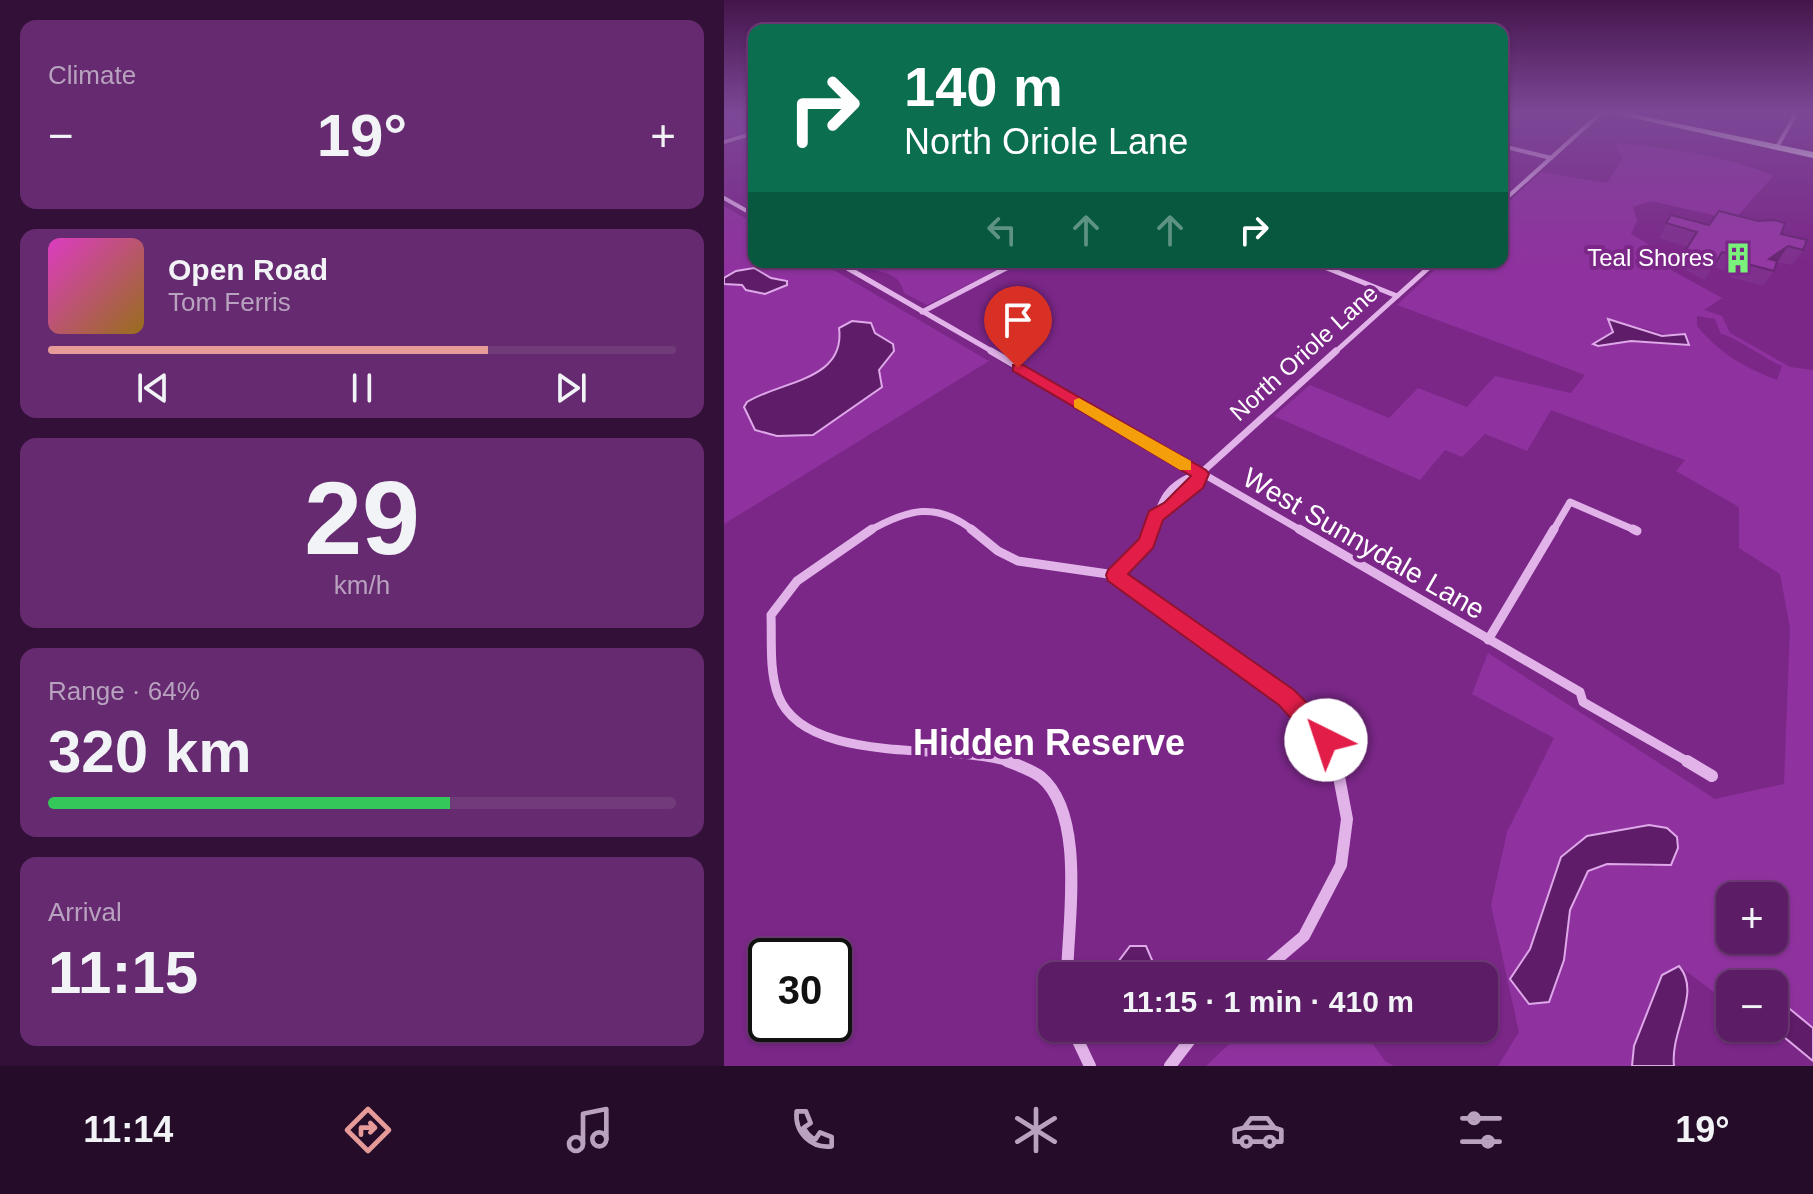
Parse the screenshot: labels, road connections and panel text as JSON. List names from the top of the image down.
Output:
{
  "streets": {
    "street": ["North Oriole Lane", "West Sunnydale Lane"]
  },
  "crossings": [
    ["North Oriole Lane", "West Sunnydale Lane"]
  ],
  "districts": ["Hidden Reserve"],
  "places": {
    "building": ["Teal Shores"]
  },
  "page": {
    "tile": [
      "Climate",
      ["29", "km/h"],
      ["Range · 64%", "320 km"],
      ["Arrival", "11:15"]
    ],
    "turn": ["140 m", "North Oriole Lane"],
    "heat": ["−", "19°", "+"],
    "song": ["Open Road", "Tom Ferris"],
    "map_buttons": ["+", "−"],
    "limit": "30",
    "trip": "11:15 · 1 min · 410 m",
    "tabs": ["11:14", "19°"]
  }
}
